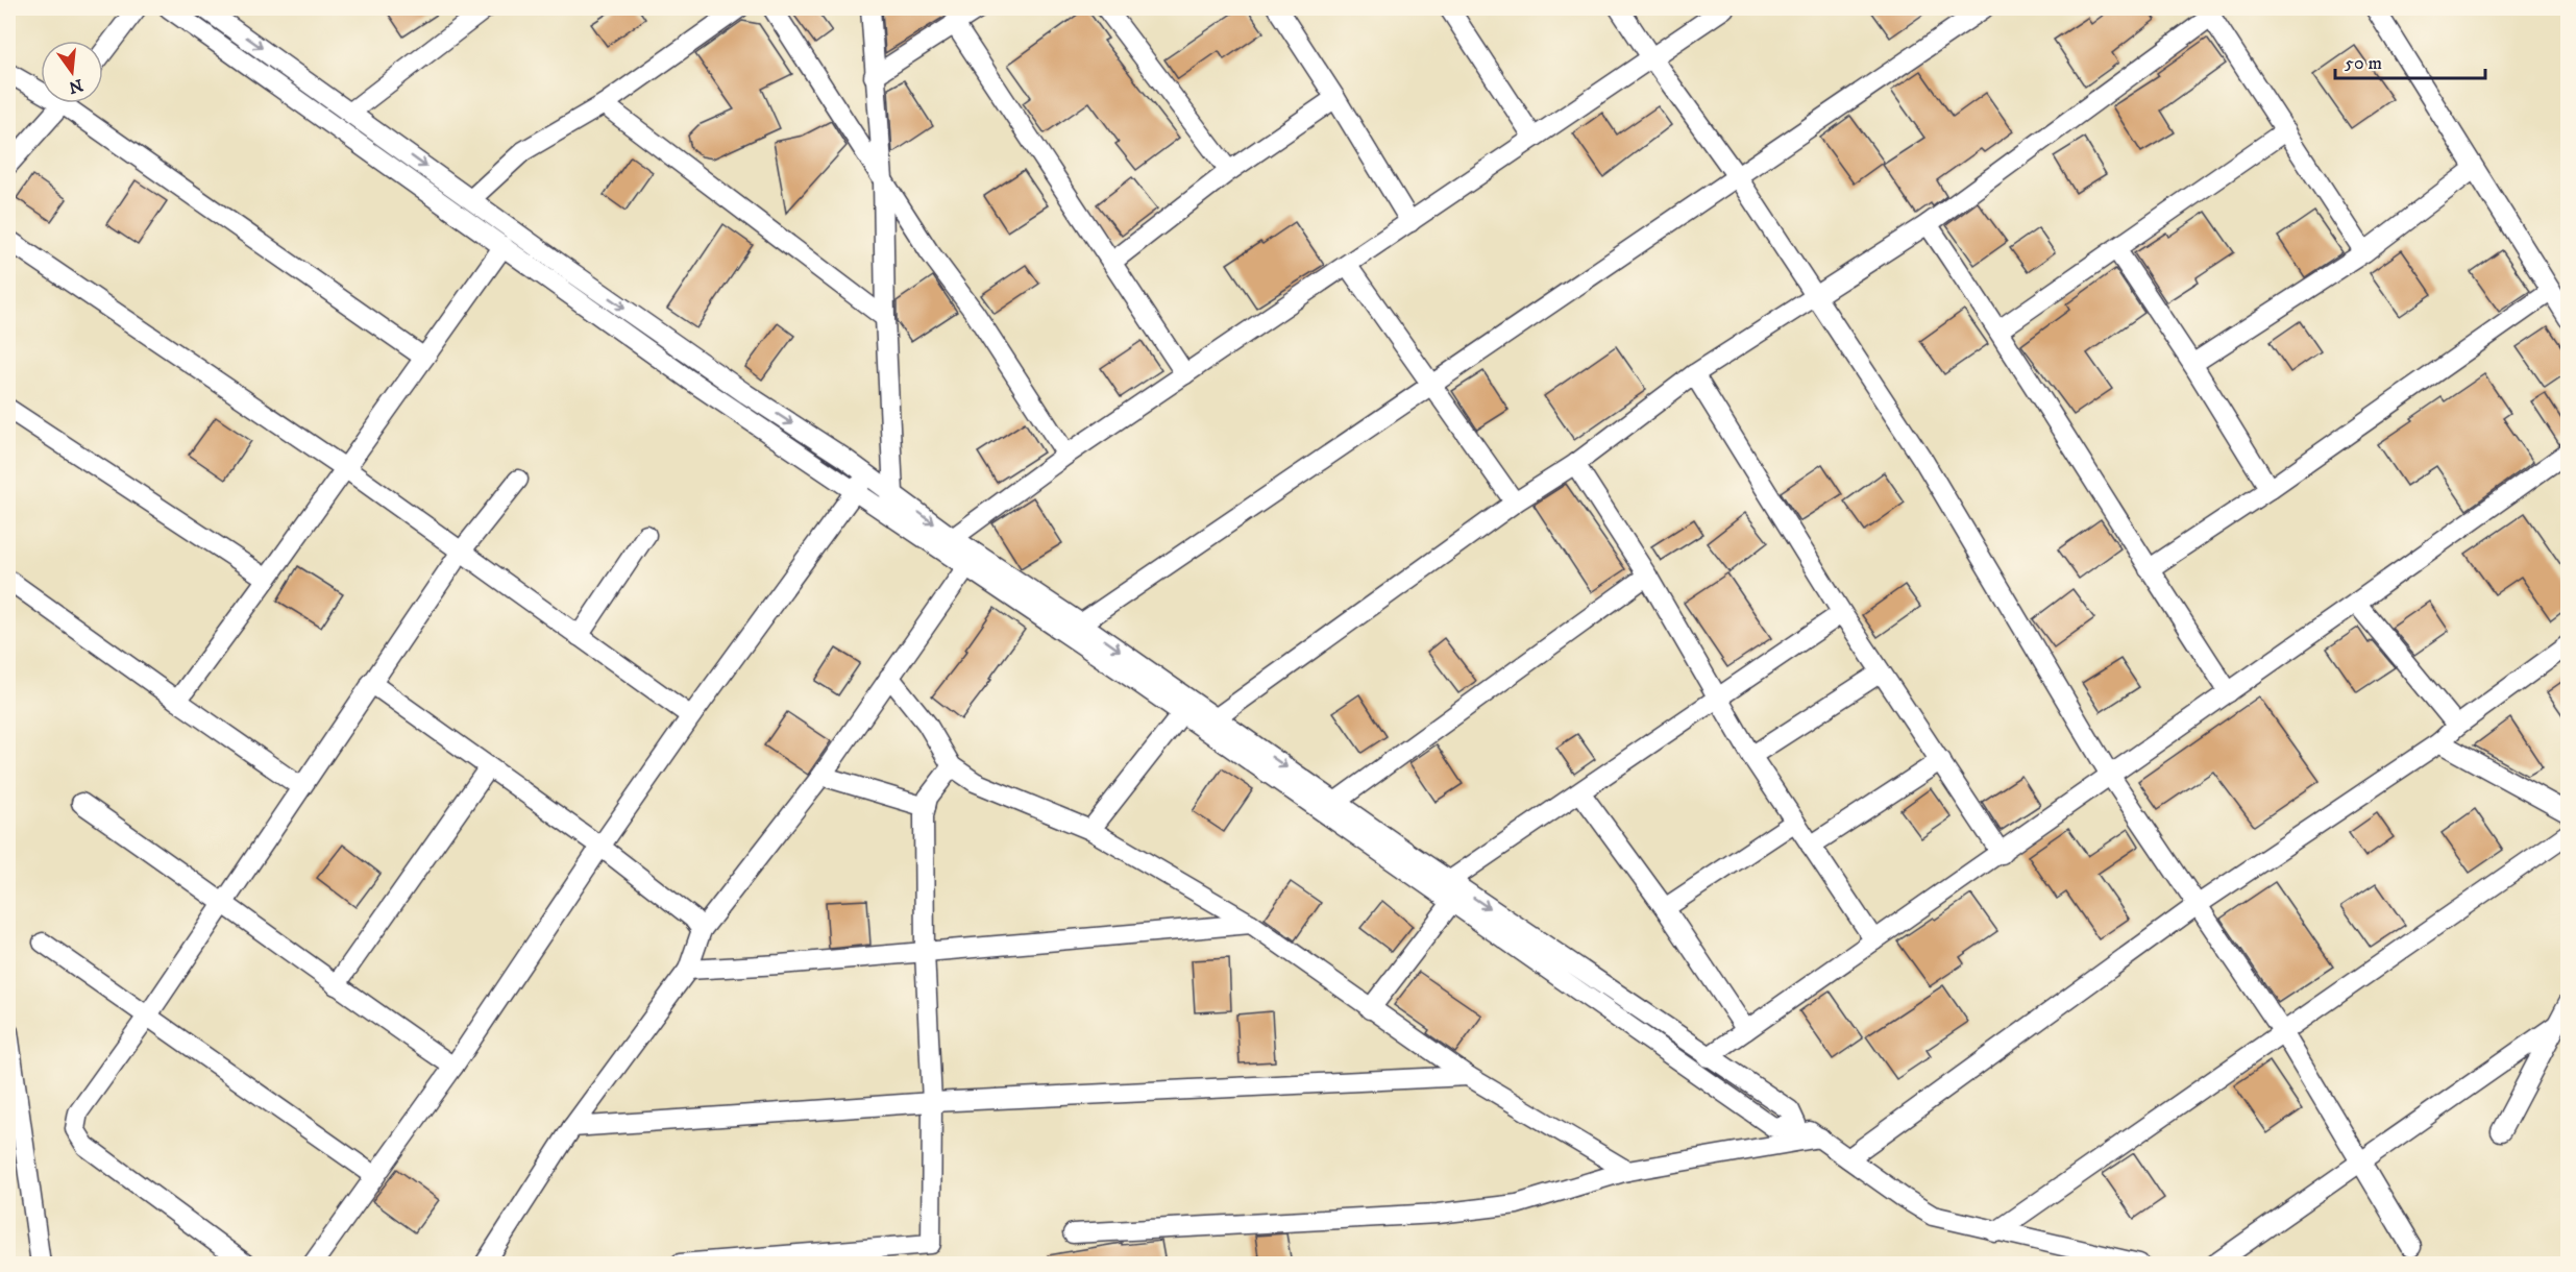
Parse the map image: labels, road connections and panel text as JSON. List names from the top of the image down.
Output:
{
  "scale_bar": "50 m",
  "north": "bottom"
}
